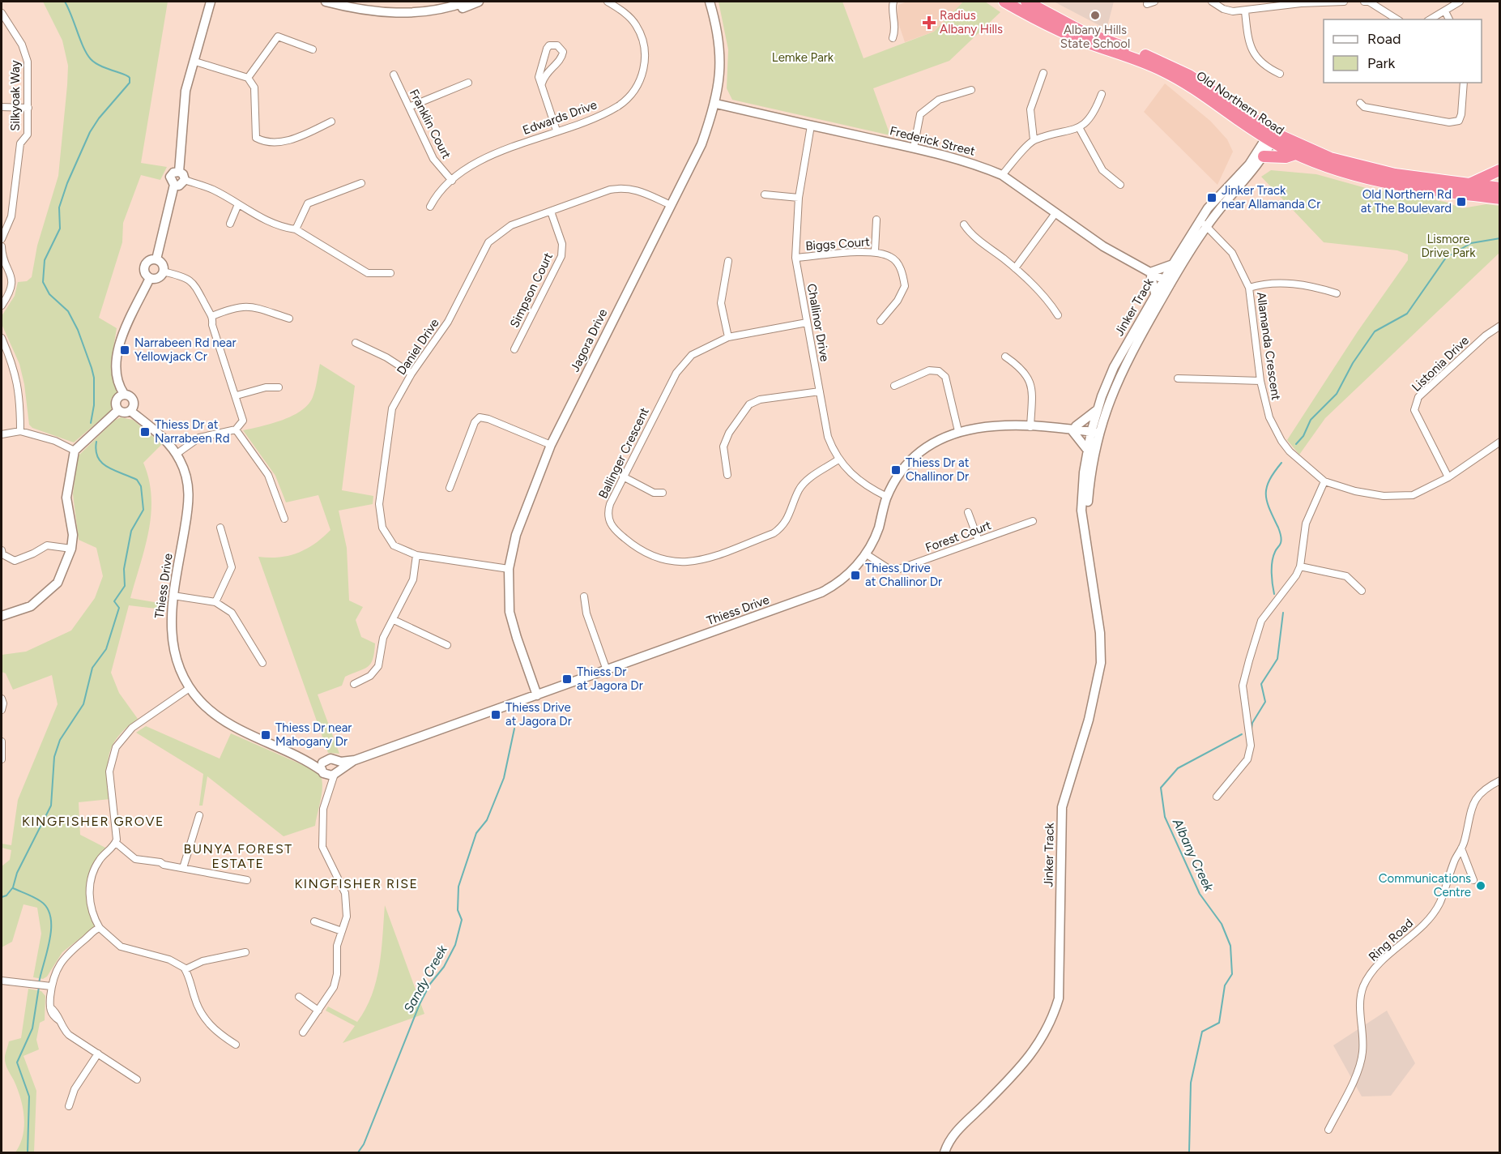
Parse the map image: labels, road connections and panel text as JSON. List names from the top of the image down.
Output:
{
  "streets": {
    "highway": ["Old Northern Road"],
    "street": [
      "Silkyoak Way",
      "Edwards Drive",
      "Franklin Court",
      "Frederick Street",
      "Biggs Court",
      "Simpson Court",
      "Jinker Track",
      "Challinor Drive",
      "Jagora Drive",
      "Allamanda Crescent",
      "Daniel Drive",
      "Listonia Drive",
      "Ballinger Crescent",
      "Forest Court",
      "Thiess Drive",
      "Ring Road"
    ]
  },
  "crossings": [
    ["Old Northern Road", "Jinker Track"],
    ["Edwards Drive", "Franklin Court"],
    ["Frederick Street", "Jinker Track"],
    ["Frederick Street", "Challinor Drive"],
    ["Frederick Street", "Jagora Drive"],
    ["Biggs Court", "Challinor Drive"],
    ["Simpson Court", "Daniel Drive"],
    ["Jinker Track", "Allamanda Crescent"],
    ["Jinker Track", "Thiess Drive"],
    ["Challinor Drive", "Ballinger Crescent"],
    ["Challinor Drive", "Thiess Drive"],
    ["Jagora Drive", "Daniel Drive"],
    ["Jagora Drive", "Thiess Drive"],
    ["Allamanda Crescent", "Listonia Drive"],
    ["Forest Court", "Thiess Drive"]
  ],
  "districts": ["KINGFISHER GROVE", "BUNYA FOREST ESTATE", "KINGFISHER RISE"],
  "water": ["Albany Creek", "Sandy Creek"],
  "parks": ["Lemke Park", "Lismore Drive Park"],
  "places": {
    "other": ["Albany Hills State School", "Communications Centre"],
    "health": ["Radius Albany Hills"],
    "transit": [
      "Jinker Track near Allamanda Cr",
      "Old Northern Rd at The Boulevard",
      "Narrabeen Rd near Yellowjack Cr",
      "Thiess Dr at Narrabeen Rd",
      "Thiess Dr at Challinor Dr",
      "Thiess Drive at Challinor Dr",
      "Thiess Dr at Jagora Dr",
      "Thiess Drive at Jagora Dr",
      "Thiess Dr near Mahogany Dr"
    ]
  },
  "legend": ["Road", "Park"]
}
